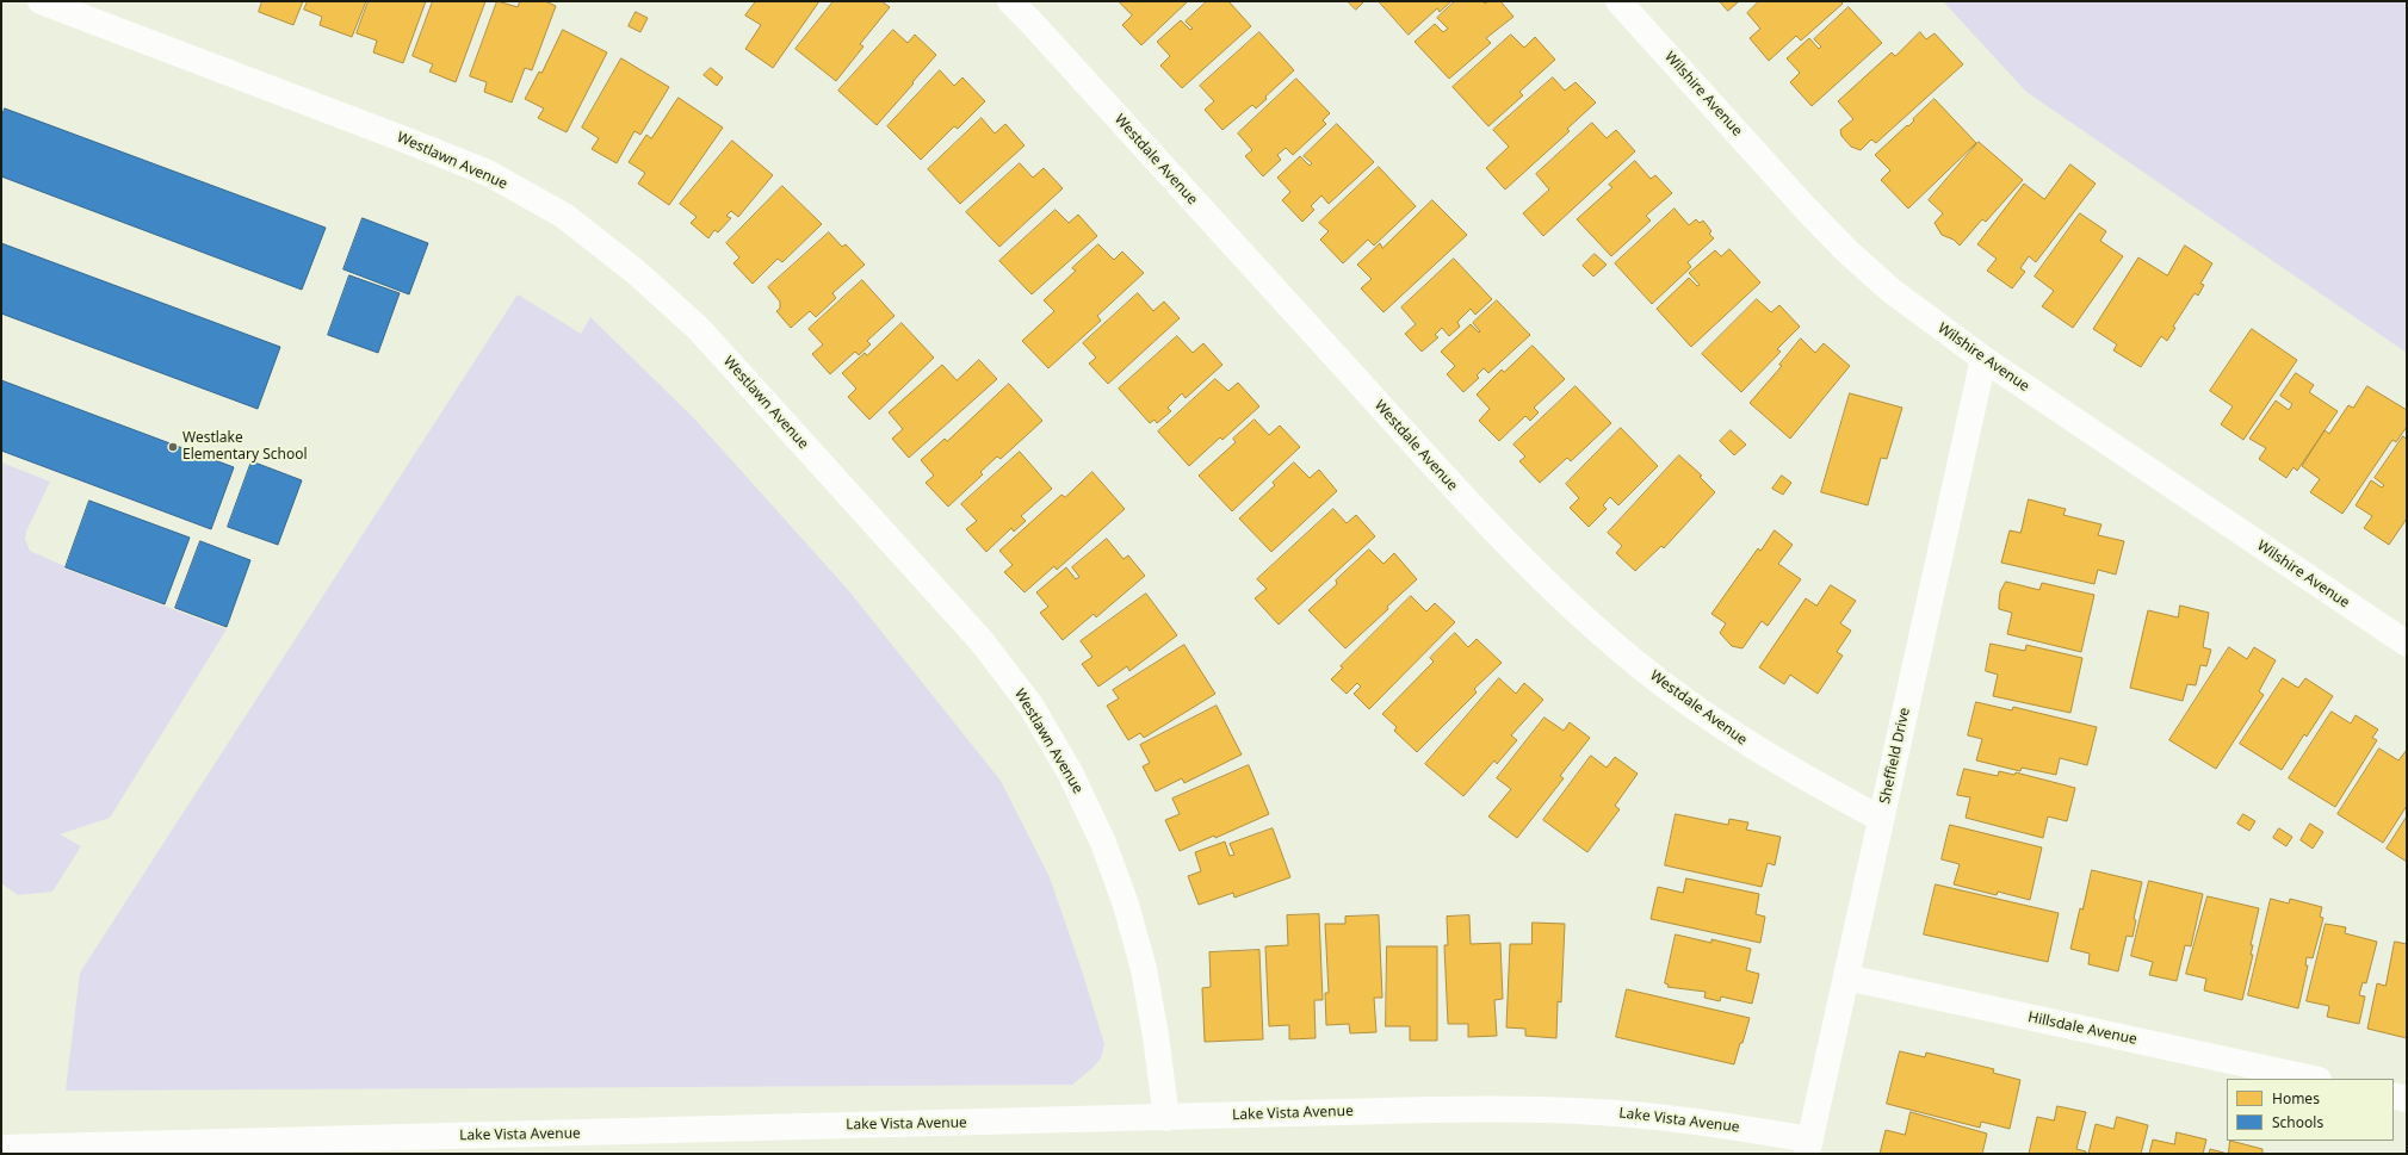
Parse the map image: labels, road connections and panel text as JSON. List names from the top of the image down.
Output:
{
  "streets": {
    "street": [
      "Wilshire Avenue",
      "Westdale Avenue",
      "Westlawn Avenue",
      "Sheffield Drive",
      "Hillsdale Avenue",
      "Lake Vista Avenue"
    ]
  },
  "crossings": [
    ["Wilshire Avenue", "Sheffield Drive"],
    ["Westdale Avenue", "Sheffield Drive"],
    ["Westlawn Avenue", "Lake Vista Avenue"],
    ["Sheffield Drive", "Hillsdale Avenue"],
    ["Sheffield Drive", "Lake Vista Avenue"]
  ],
  "places": ["Westlake Elementary School"],
  "legend": ["Homes", "Schools"]
}
